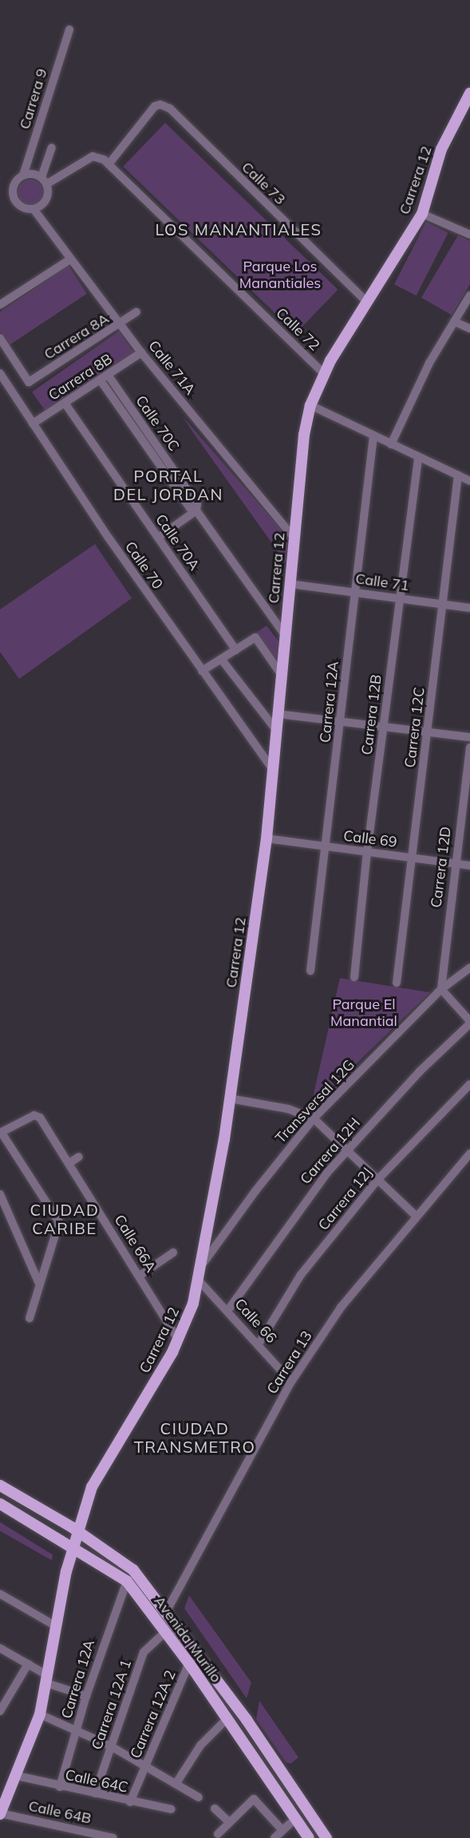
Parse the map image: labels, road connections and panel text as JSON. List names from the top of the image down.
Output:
{
  "streets": {
    "main road": ["Carrera 12", "Avenida Murillo"],
    "street": [
      "Carrera 9",
      "Calle 73",
      "Calle 72",
      "Carrera 8A",
      "Calle 71A",
      "Carrera 8B",
      "Calle 70C",
      "Calle 70A",
      "Calle 70",
      "Calle 71",
      "Carrera 12A",
      "Carrera 12B",
      "Carrera 12C",
      "Calle 69",
      "Carrera 12D",
      "Transversal 12G",
      "Carrera 12H",
      "Carrera 12J",
      "Calle 66A",
      "Calle 66",
      "Carrera 13",
      "Carrera 12A 1",
      "Carrera 12A 2",
      "Calle 64C",
      "Calle 64B"
    ]
  },
  "crossings": [
    ["Carrera 9", "Calle 71A"],
    ["Carrera 12", "Calle 73"],
    ["Carrera 12", "Calle 72"],
    ["Carrera 12", "Calle 71A"],
    ["Carrera 12", "Calle 70C"],
    ["Carrera 12", "Calle 70"],
    ["Carrera 12", "Calle 71"],
    ["Carrera 12", "Calle 69"],
    ["Carrera 12", "Transversal 12G"],
    ["Carrera 12", "Calle 66A"],
    ["Carrera 12", "Calle 66"],
    ["Carrera 12", "Avenida Murillo"],
    ["Carrera 12", "Calle 64C"],
    ["Carrera 12", "Calle 64B"],
    ["Calle 73", "Calle 72"],
    ["Carrera 8A", "Calle 71A"],
    ["Calle 71A", "Carrera 8B"],
    ["Carrera 8B", "Calle 70C"],
    ["Carrera 8B", "Calle 70A"],
    ["Carrera 8B", "Calle 70"],
    ["Calle 71", "Carrera 12A"],
    ["Calle 71", "Carrera 12B"],
    ["Calle 71", "Carrera 12C"],
    ["Carrera 12A", "Calle 69"],
    ["Carrera 12A", "Avenida Murillo"],
    ["Carrera 12A", "Calle 64C"],
    ["Carrera 12B", "Calle 69"],
    ["Carrera 12C", "Calle 69"],
    ["Calle 69", "Carrera 12D"],
    ["Carrera 12D", "Transversal 12G"],
    ["Transversal 12G", "Calle 66"],
    ["Carrera 12H", "Calle 66"],
    ["Carrera 12J", "Calle 66"],
    ["Calle 66", "Carrera 13"],
    ["Carrera 13", "Avenida Murillo"],
    ["Avenida Murillo", "Carrera 12A 1"],
    ["Avenida Murillo", "Carrera 12A 2"],
    ["Carrera 12A 1", "Calle 64C"],
    ["Carrera 12A 2", "Calle 64C"]
  ],
  "districts": [
    "LOS MANANTIALES",
    "PORTAL DEL JORDAN",
    "CIUDAD CARIBE",
    "CIUDAD TRANSMETRO"
  ],
  "parks": ["Parque Los Manantiales", "Parque El Manantial"]
}
